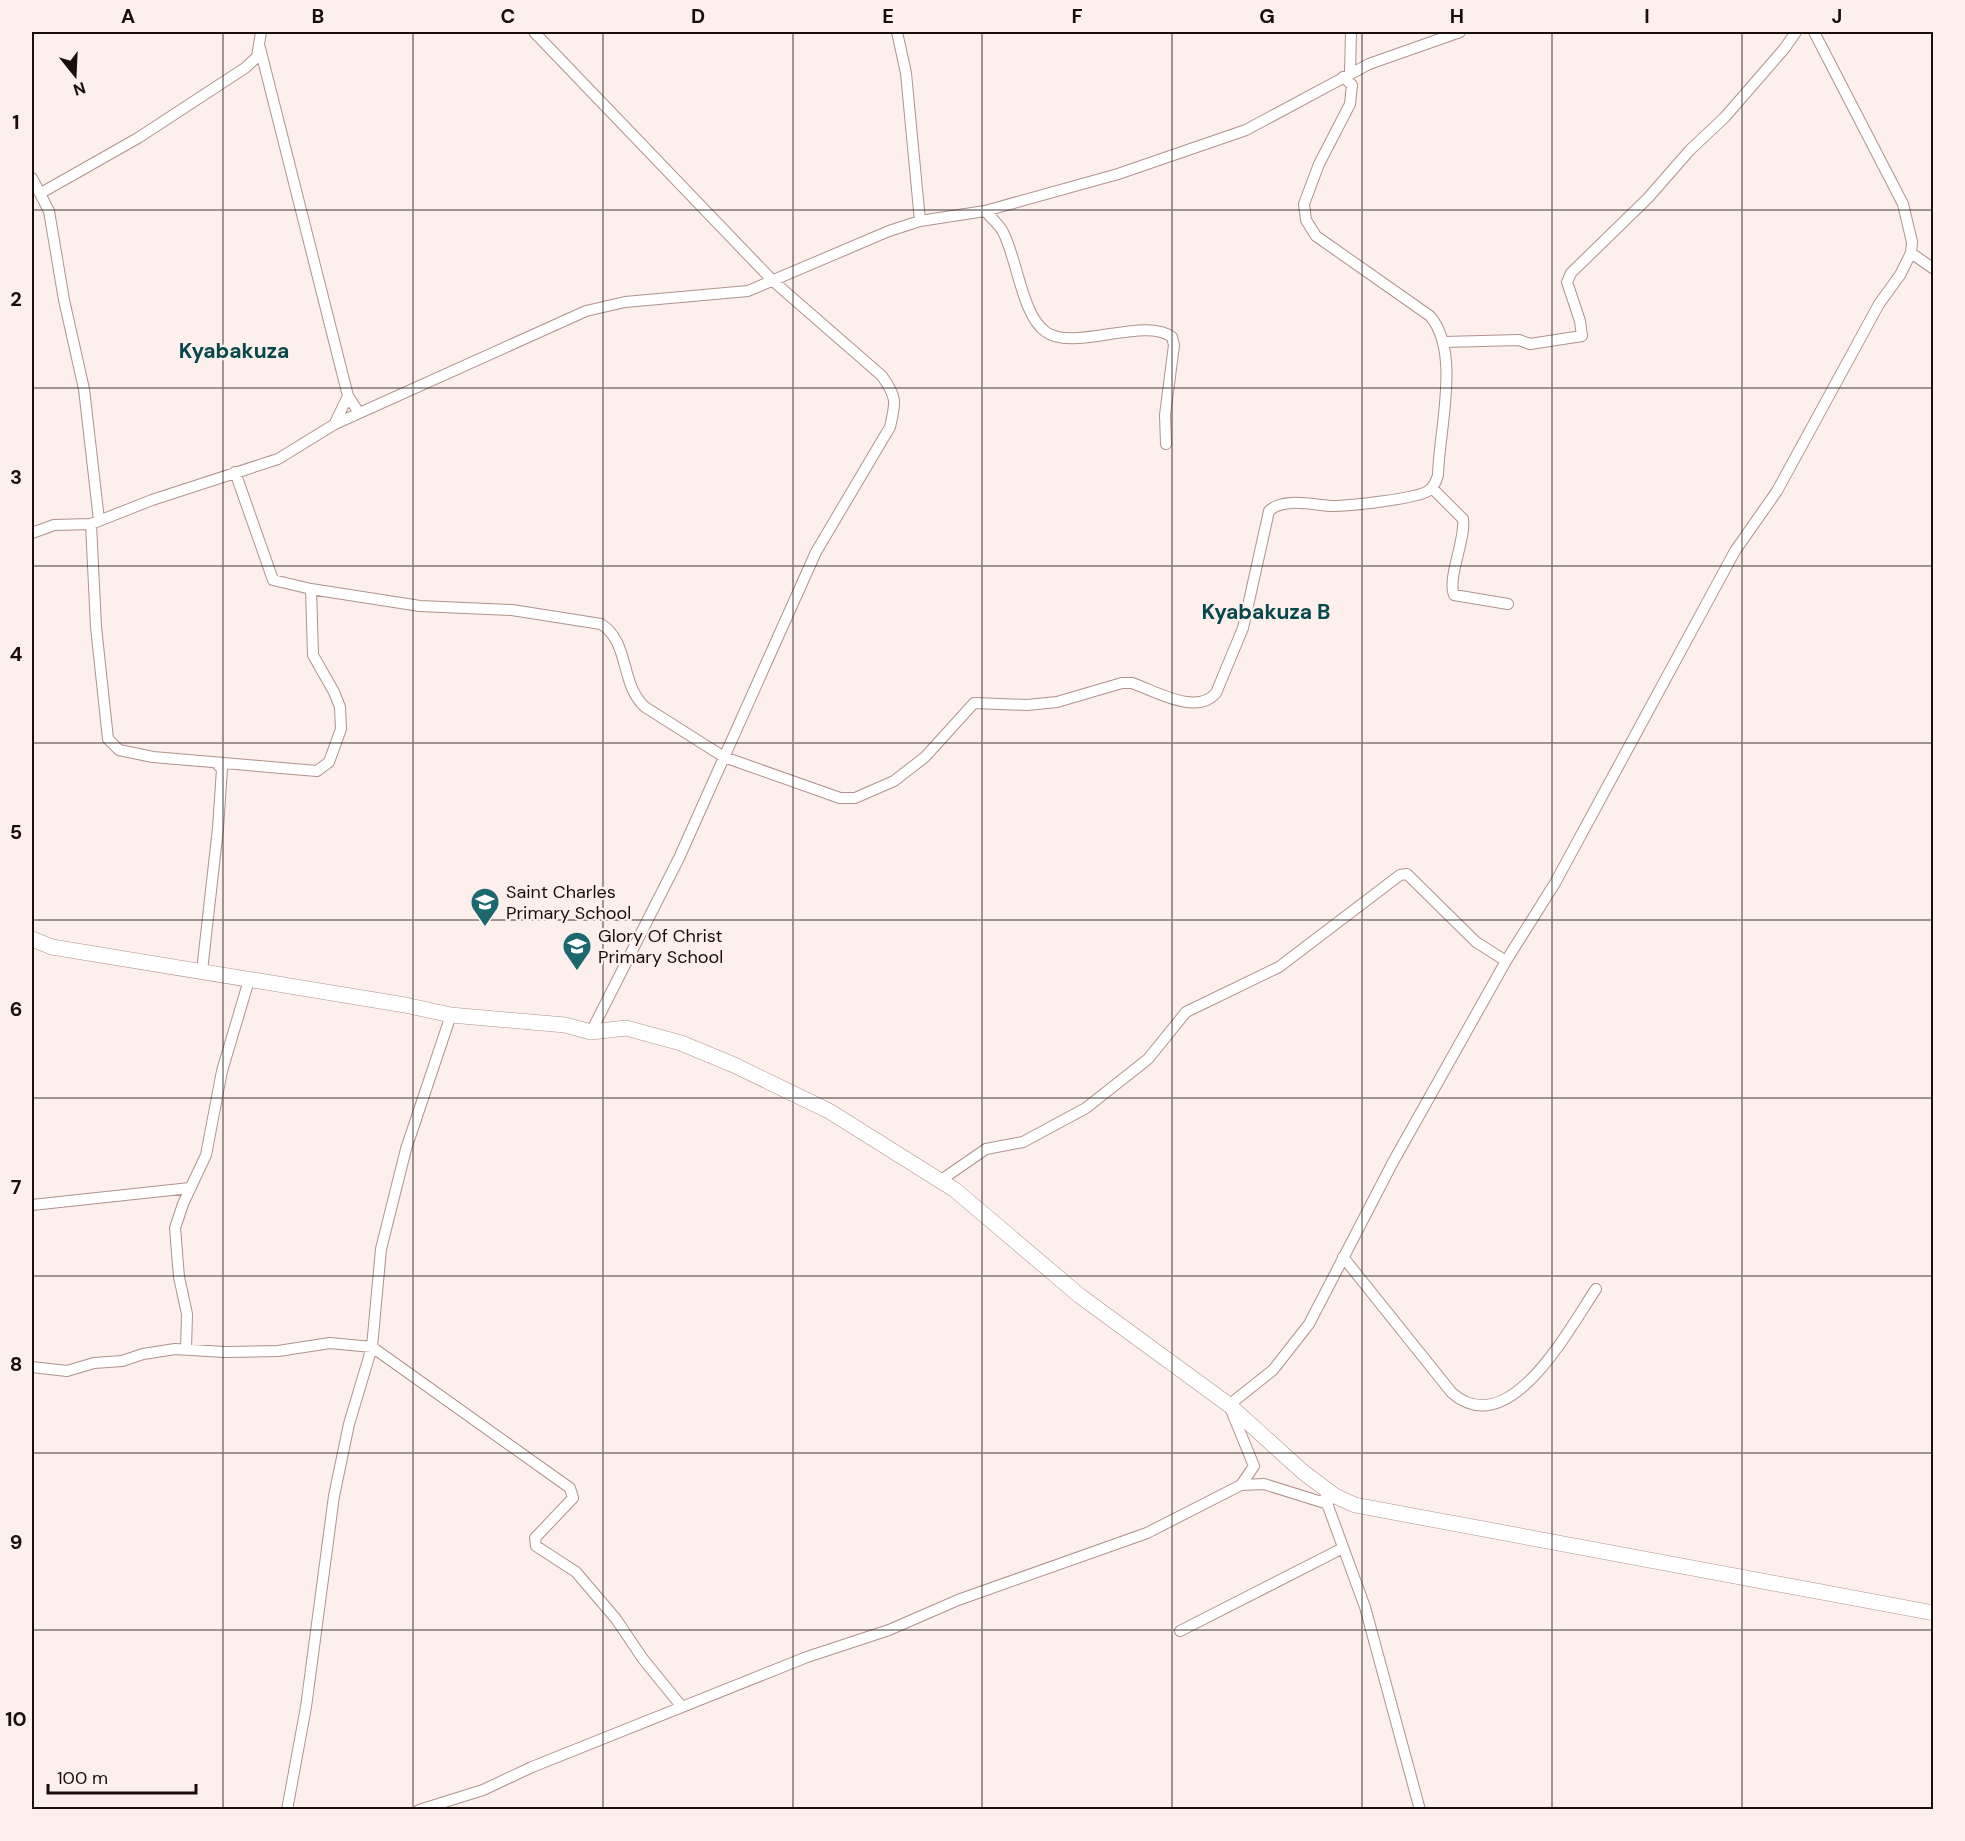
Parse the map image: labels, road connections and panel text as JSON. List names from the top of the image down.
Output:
{
  "districts": ["Kyabakuza", "Kyabakuza B"],
  "places": {
    "school or university": ["Saint Charles Primary School", "Glory Of Christ Primary School"]
  },
  "scale_bar": "100 m",
  "north": "bottom",
  "grid": {
    "columns": [
      "A",
      "B",
      "C",
      "D",
      "E",
      "F",
      "G",
      "H",
      "I",
      "J"
    ],
    "rows": [
      "1",
      "2",
      "3",
      "4",
      "5",
      "6",
      "7",
      "8",
      "9",
      "10"
    ]
  }
}
